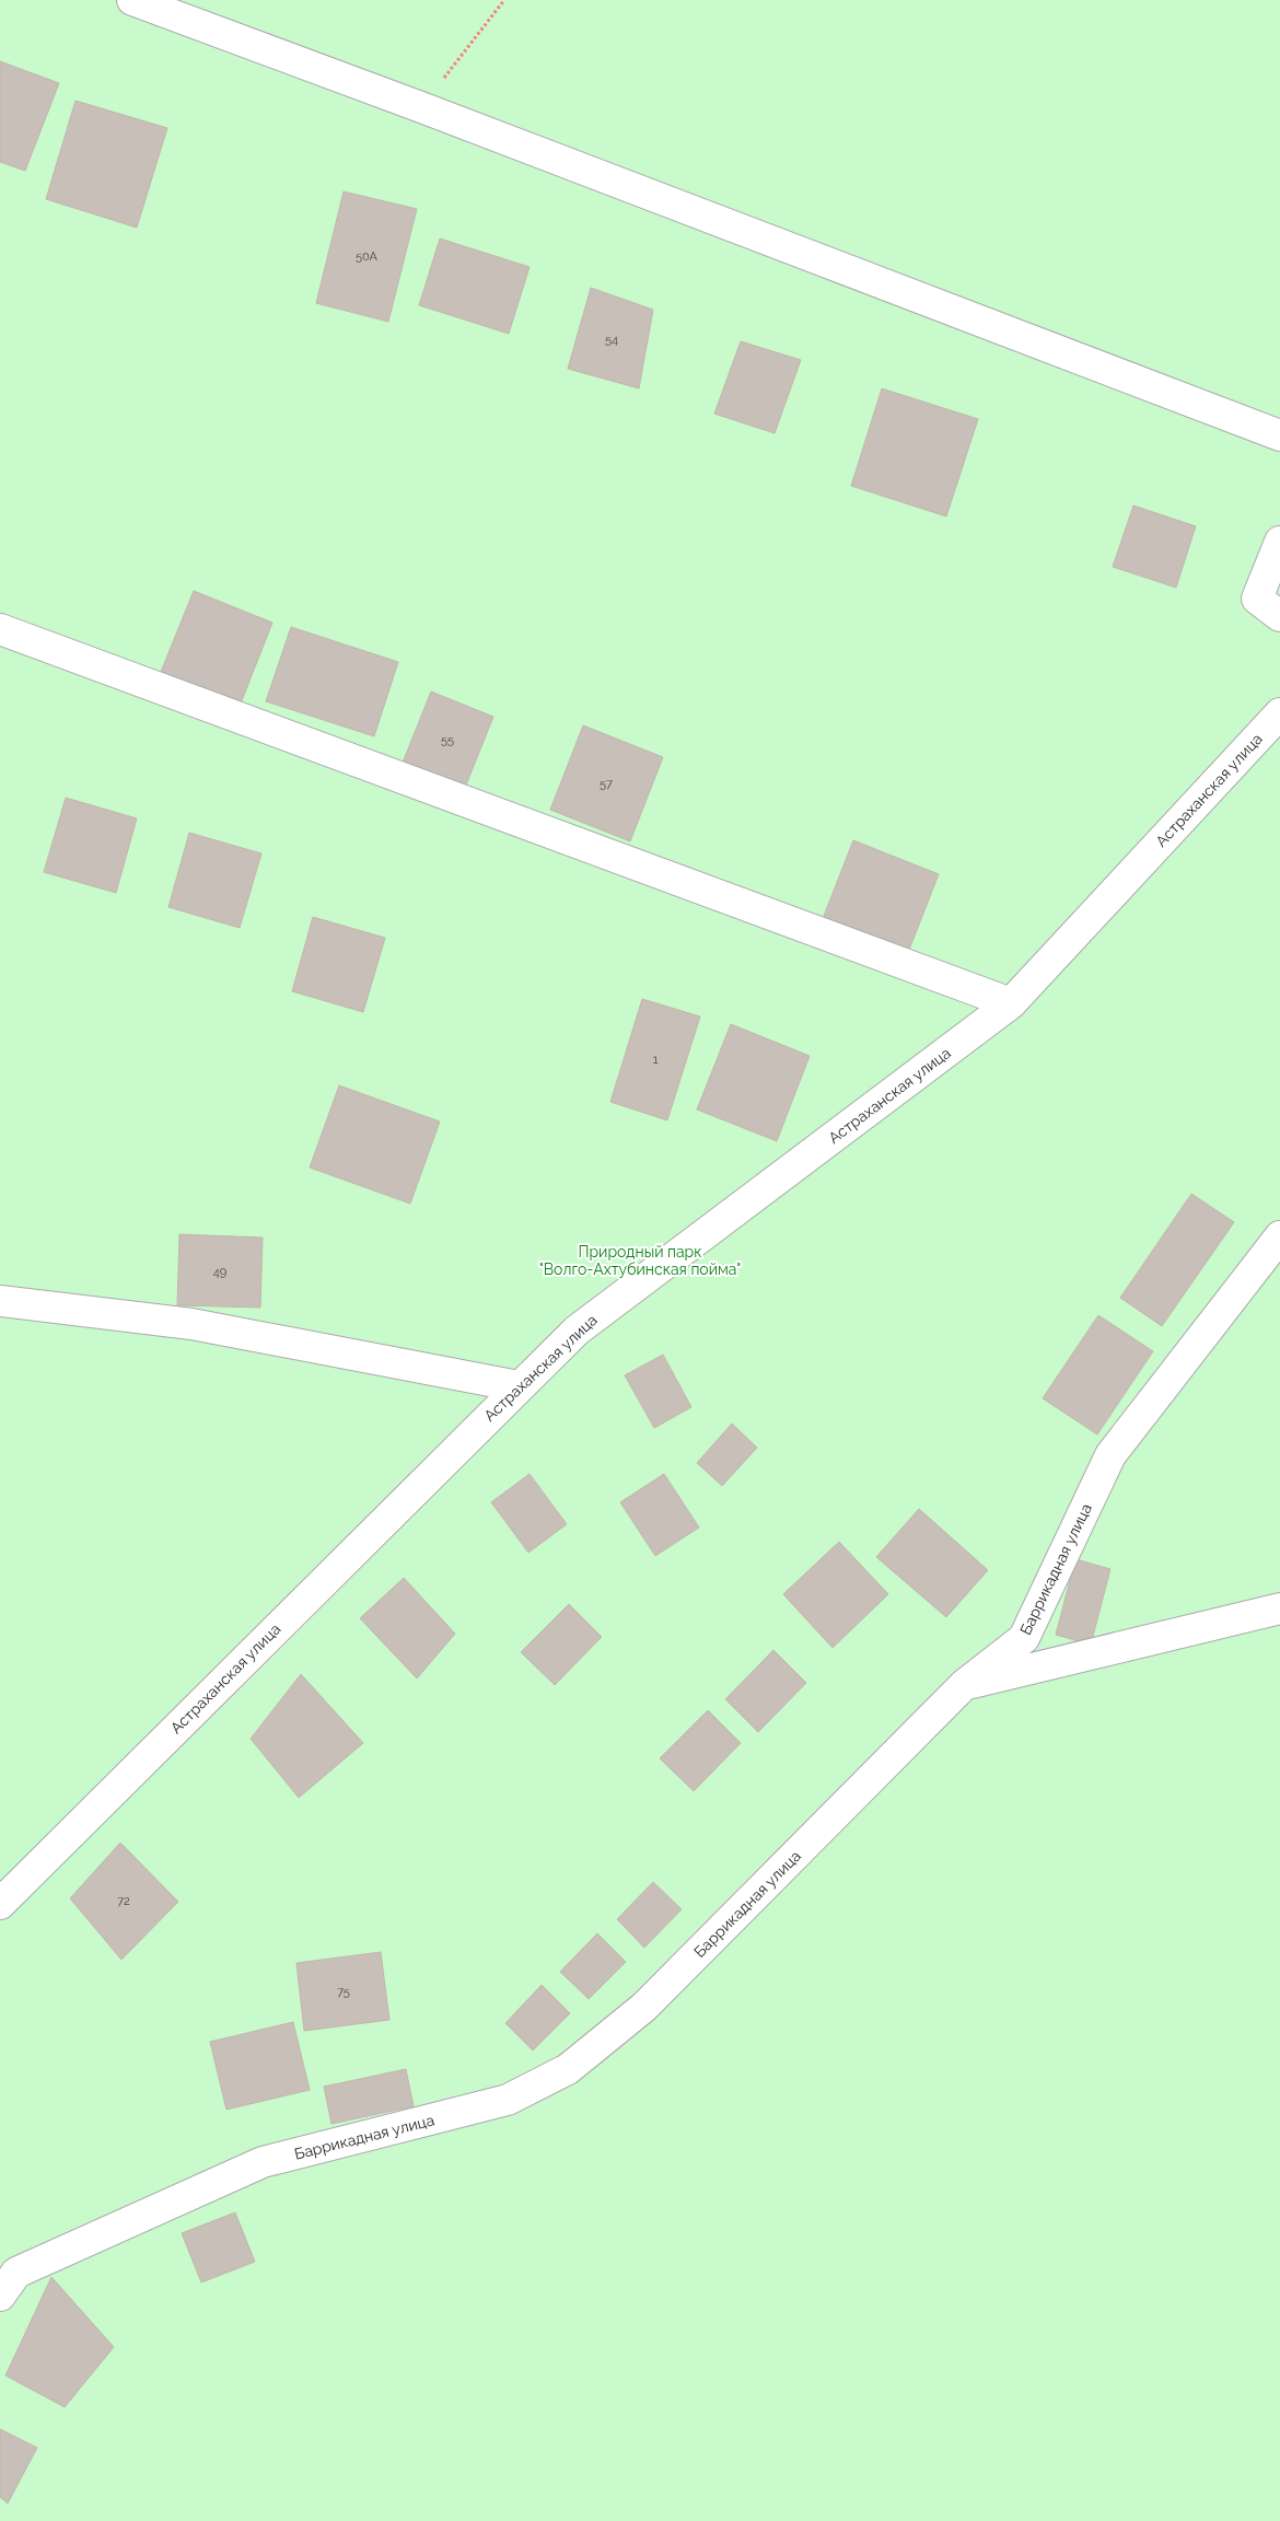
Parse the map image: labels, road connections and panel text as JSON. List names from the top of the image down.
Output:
{
  "streets": {
    "street": ["Астраханская улица", "Баррикадная улица"]
  },
  "parks": ["Природный парк \"Волго-Ахтубинская пойма\""],
  "house_numbers": [
    "50А",
    "54",
    "55",
    "57",
    "1",
    "49",
    "72",
    "75"
  ]
}
